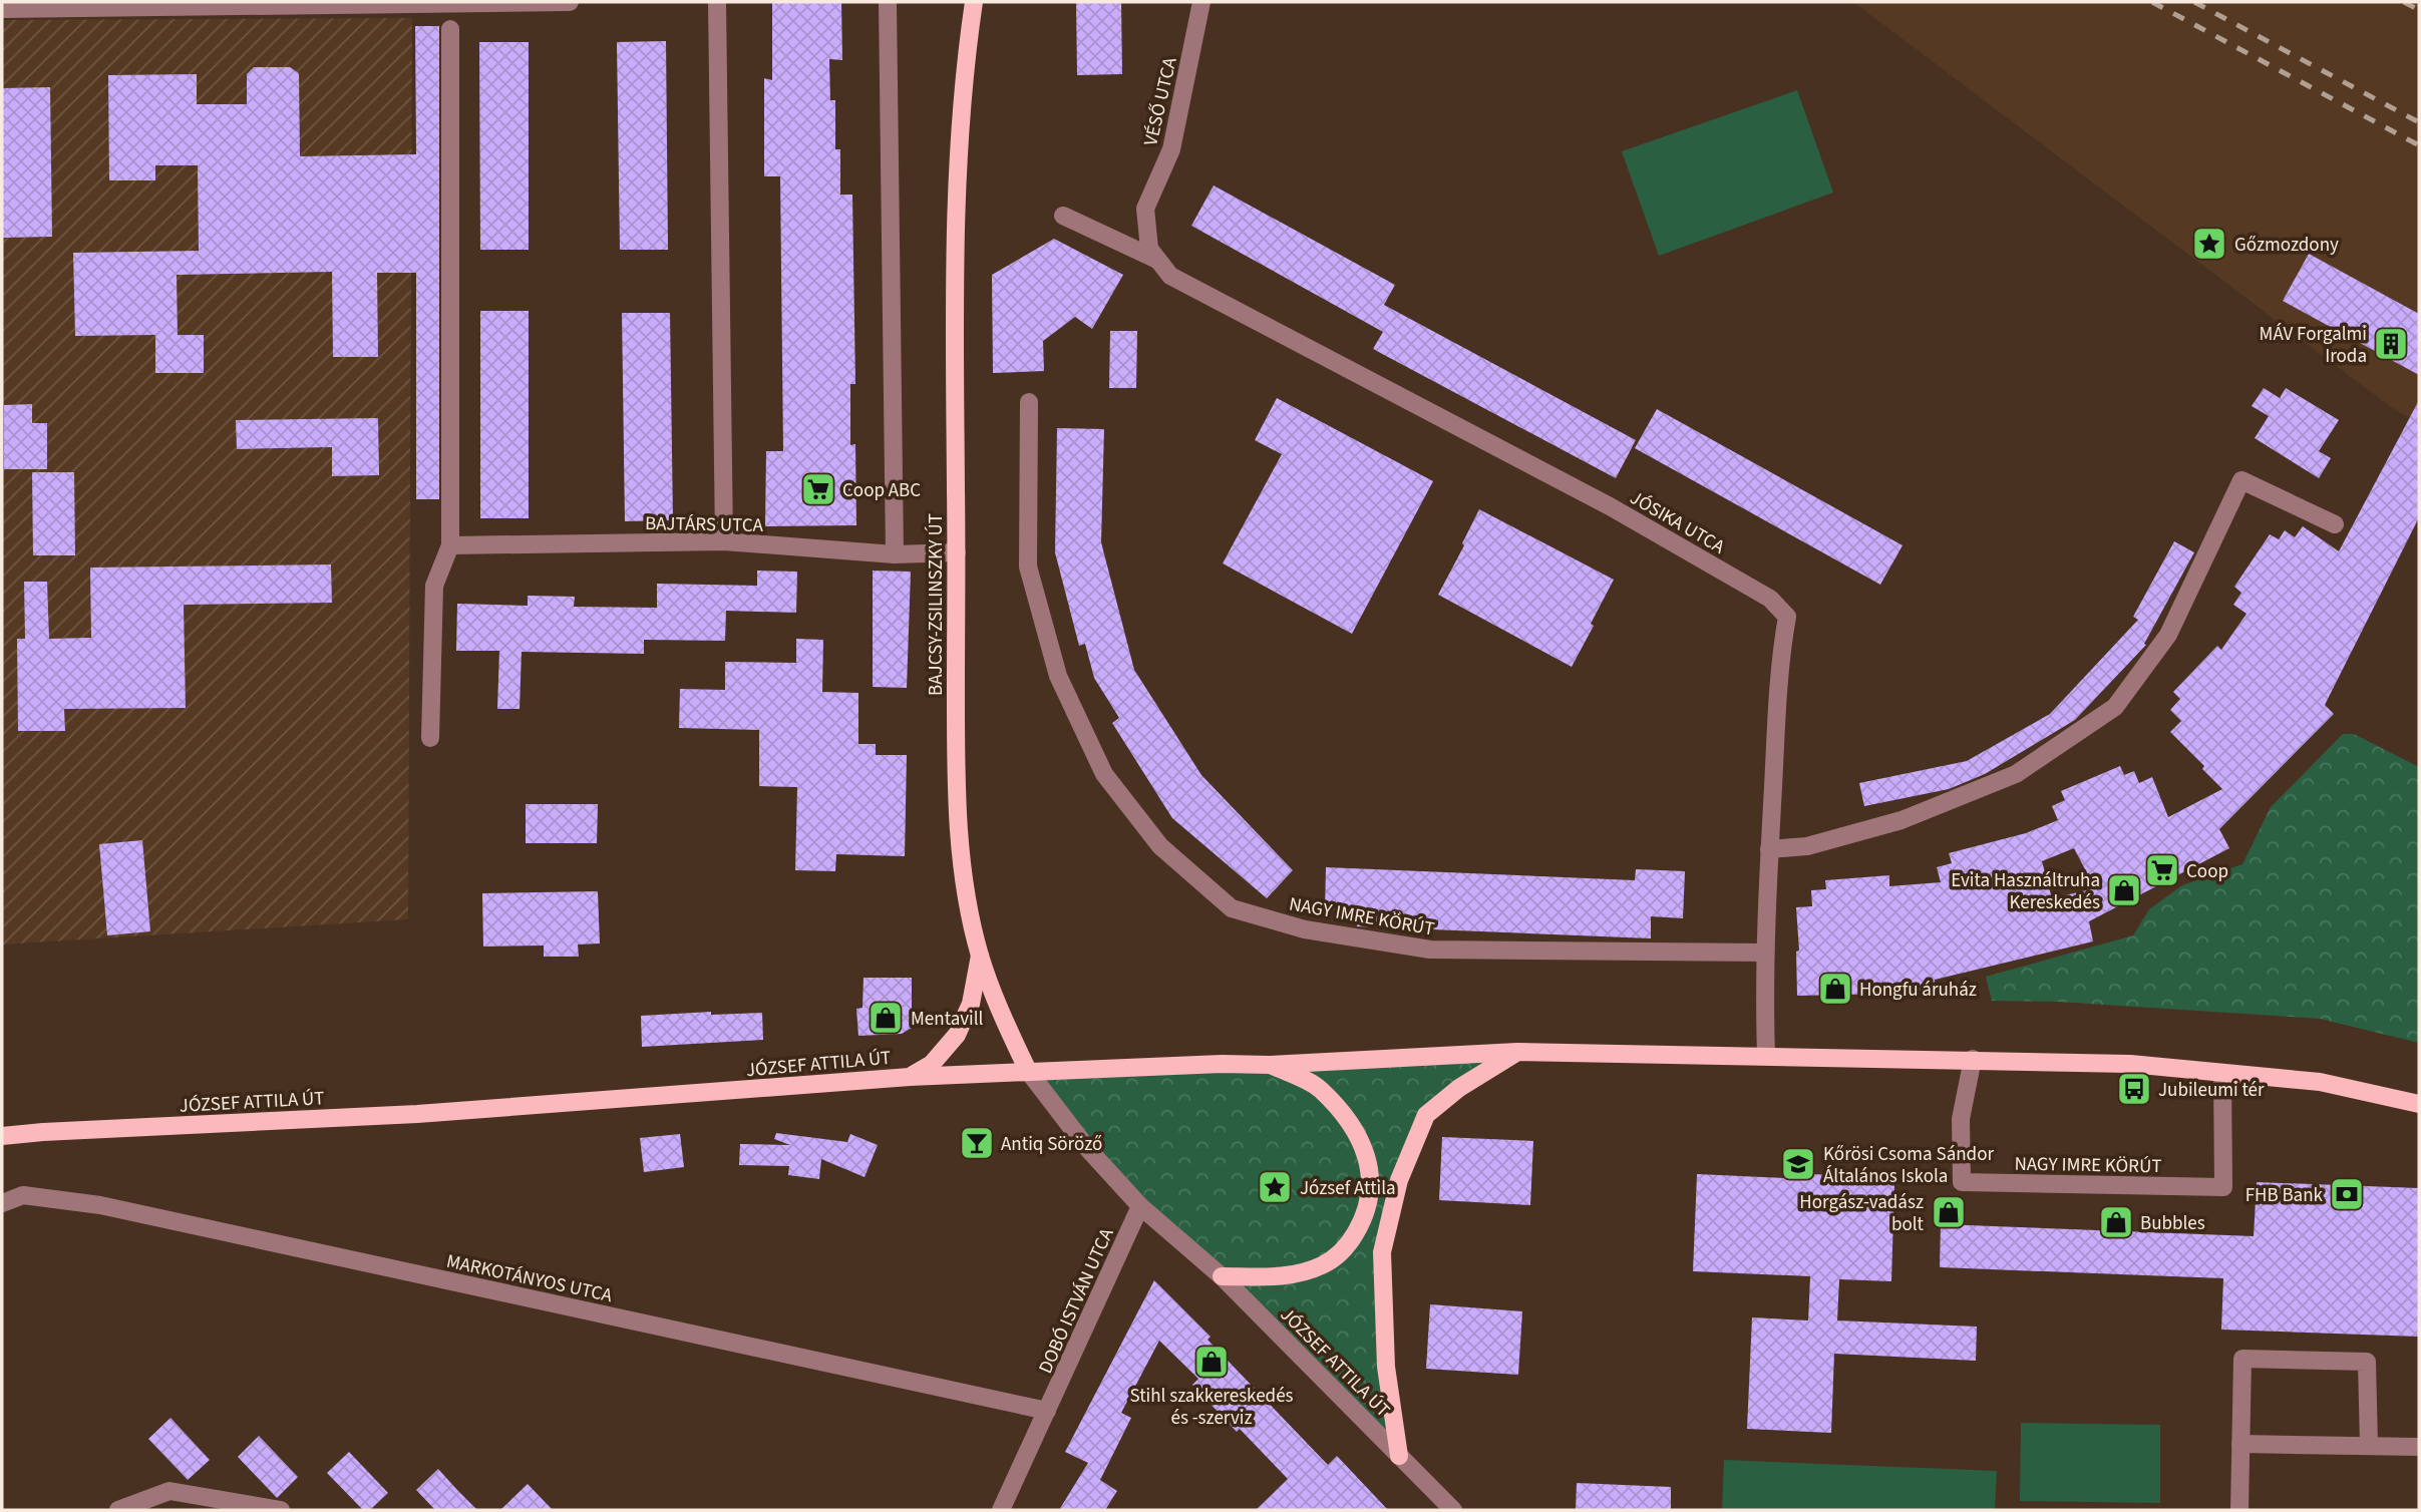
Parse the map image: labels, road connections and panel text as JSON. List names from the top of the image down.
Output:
{
  "streets": {
    "main road": ["BAJCSY-ZSILINSZKY ÚT", "JÓZSEF ATTILA ÚT"],
    "street": [
      "VÉSŐ UTCA",
      "JÓSIKA UTCA",
      "BAJTÁRS UTCA",
      "NAGY IMRE KÖRÚT",
      "MARKOTÁNYOS UTCA",
      "DOBÓ ISTVÁN UTCA"
    ]
  },
  "crossings": [
    ["VÉSŐ UTCA", "JÓSIKA UTCA"],
    ["JÓSIKA UTCA", "NAGY IMRE KÖRÚT"],
    ["BAJTÁRS UTCA", "BAJCSY-ZSILINSZKY ÚT"],
    ["BAJCSY-ZSILINSZKY ÚT", "JÓZSEF ATTILA ÚT"],
    ["JÓZSEF ATTILA ÚT", "DOBÓ ISTVÁN UTCA"],
    ["MARKOTÁNYOS UTCA", "DOBÓ ISTVÁN UTCA"]
  ],
  "places": {
    "place": ["Gőzmozdony", "József Attila"],
    "building": ["MÁV Forgalmi Iroda"],
    "supermarket": ["Coop ABC", "Coop"],
    "shop": [
      "Evita Használtruha Kereskedés",
      "Hongfu áruház",
      "Mentavill",
      "Horgász-vadász bolt",
      "Bubbles",
      "Stihl szakkereskedés és -szerviz"
    ],
    "bus stop": ["Jubileumi tér"],
    "bar": ["Antiq Söröző"],
    "school or university": ["Kőrösi Csoma Sándor Általános Iskola"],
    "bank": ["FHB Bank"]
  }
}
